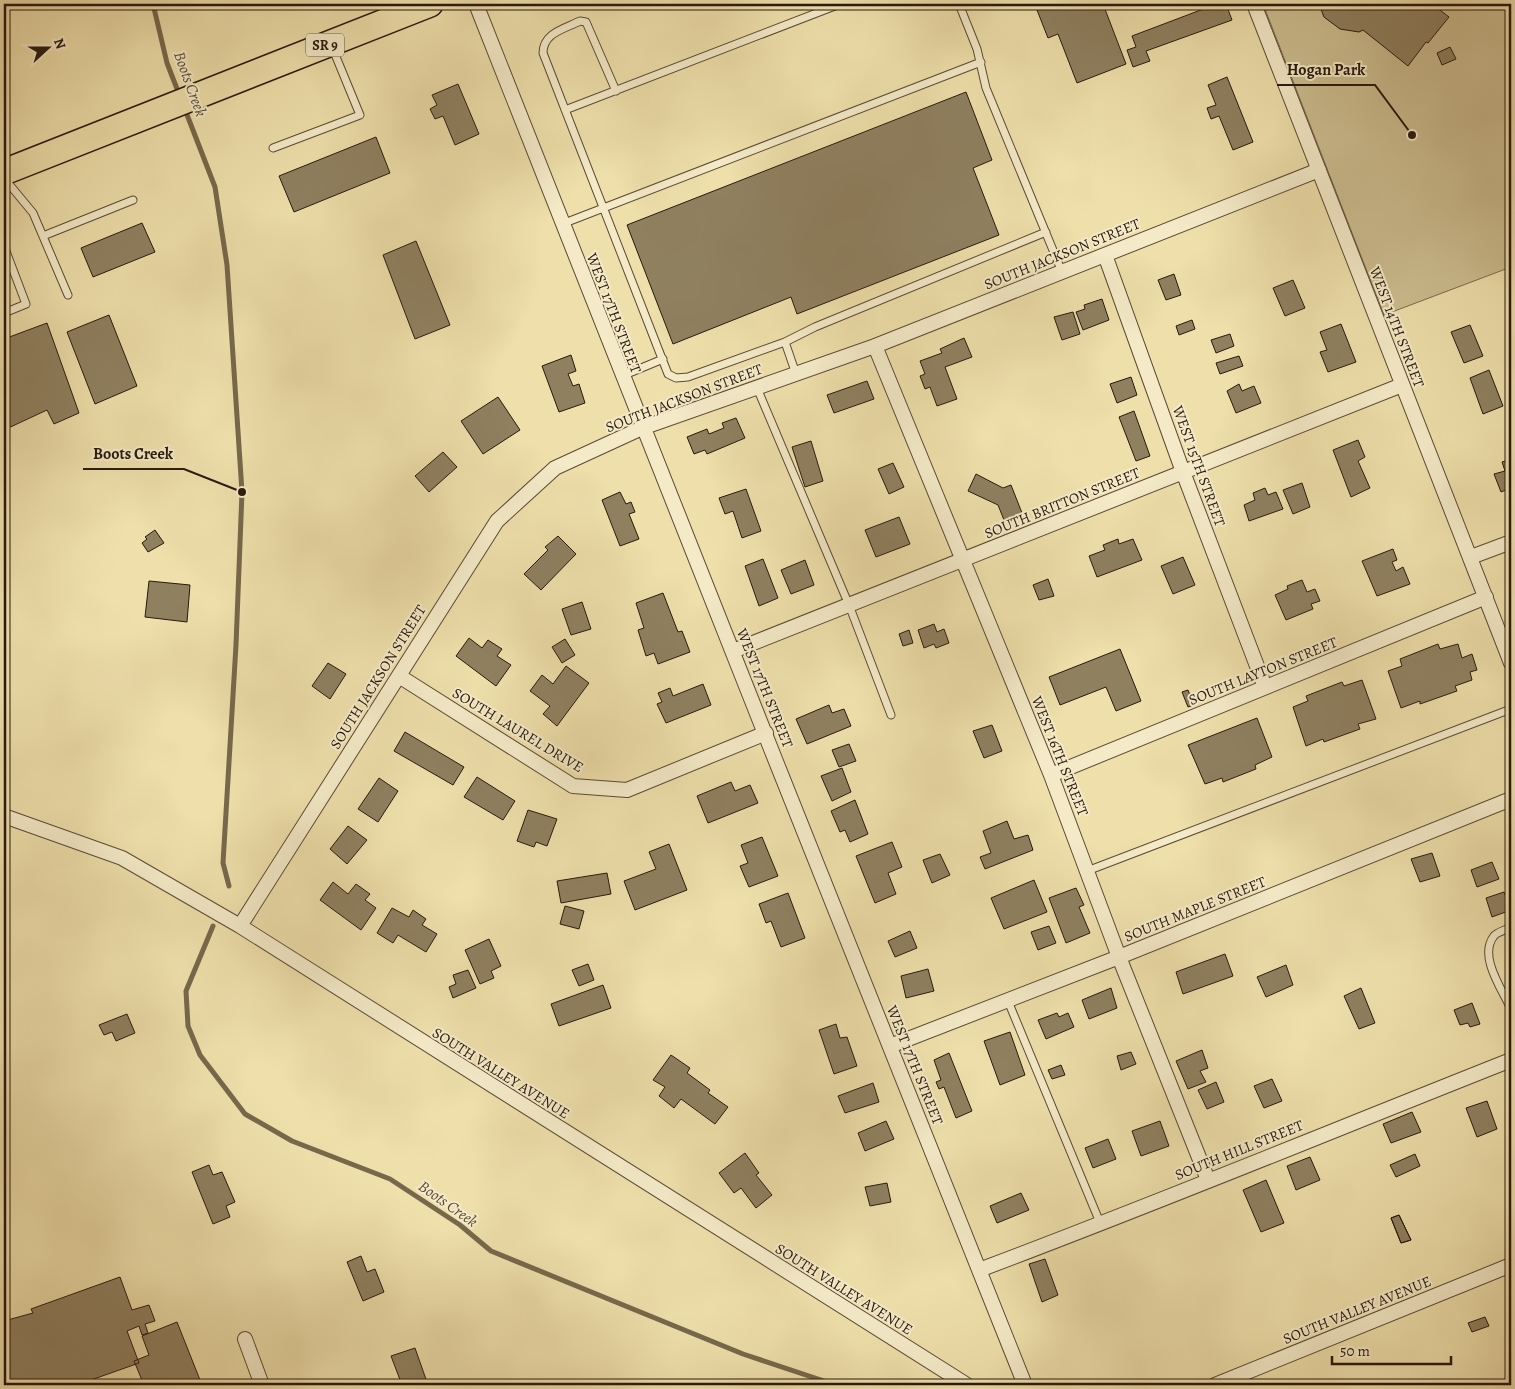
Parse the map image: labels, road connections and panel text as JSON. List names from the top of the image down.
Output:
{
  "streets": {
    "highway": ["SR 9"],
    "street": [
      "SOUTH JACKSON STREET",
      "WEST 17TH STREET",
      "WEST 14TH STREET",
      "WEST 15TH STREET",
      "SOUTH BRITTON STREET",
      "SOUTH LAYTON STREET",
      "SOUTH LAUREL DRIVE",
      "WEST 16TH STREET",
      "SOUTH MAPLE STREET",
      "SOUTH VALLEY AVENUE",
      "SOUTH HILL STREET"
    ]
  },
  "crossings": [
    ["SOUTH JACKSON STREET", "WEST 17TH STREET"],
    ["SOUTH JACKSON STREET", "WEST 14TH STREET"],
    ["SOUTH JACKSON STREET", "WEST 15TH STREET"],
    ["SOUTH JACKSON STREET", "SOUTH LAUREL DRIVE"],
    ["SOUTH JACKSON STREET", "WEST 16TH STREET"],
    ["SOUTH JACKSON STREET", "SOUTH VALLEY AVENUE"],
    ["WEST 17TH STREET", "SOUTH BRITTON STREET"],
    ["WEST 17TH STREET", "SOUTH LAUREL DRIVE"],
    ["WEST 17TH STREET", "SOUTH MAPLE STREET"],
    ["WEST 17TH STREET", "SOUTH HILL STREET"],
    ["WEST 14TH STREET", "SOUTH BRITTON STREET"],
    ["WEST 14TH STREET", "SOUTH LAYTON STREET"],
    ["WEST 15TH STREET", "SOUTH BRITTON STREET"],
    ["WEST 15TH STREET", "SOUTH LAYTON STREET"],
    ["SOUTH BRITTON STREET", "WEST 16TH STREET"],
    ["SOUTH LAYTON STREET", "WEST 16TH STREET"],
    ["WEST 16TH STREET", "SOUTH MAPLE STREET"],
    ["WEST 16TH STREET", "SOUTH HILL STREET"]
  ],
  "water": ["Boots Creek"],
  "places": ["Hogan Park", "Boots Creek"],
  "scale_bar": "50 m",
  "north": "right"
}
